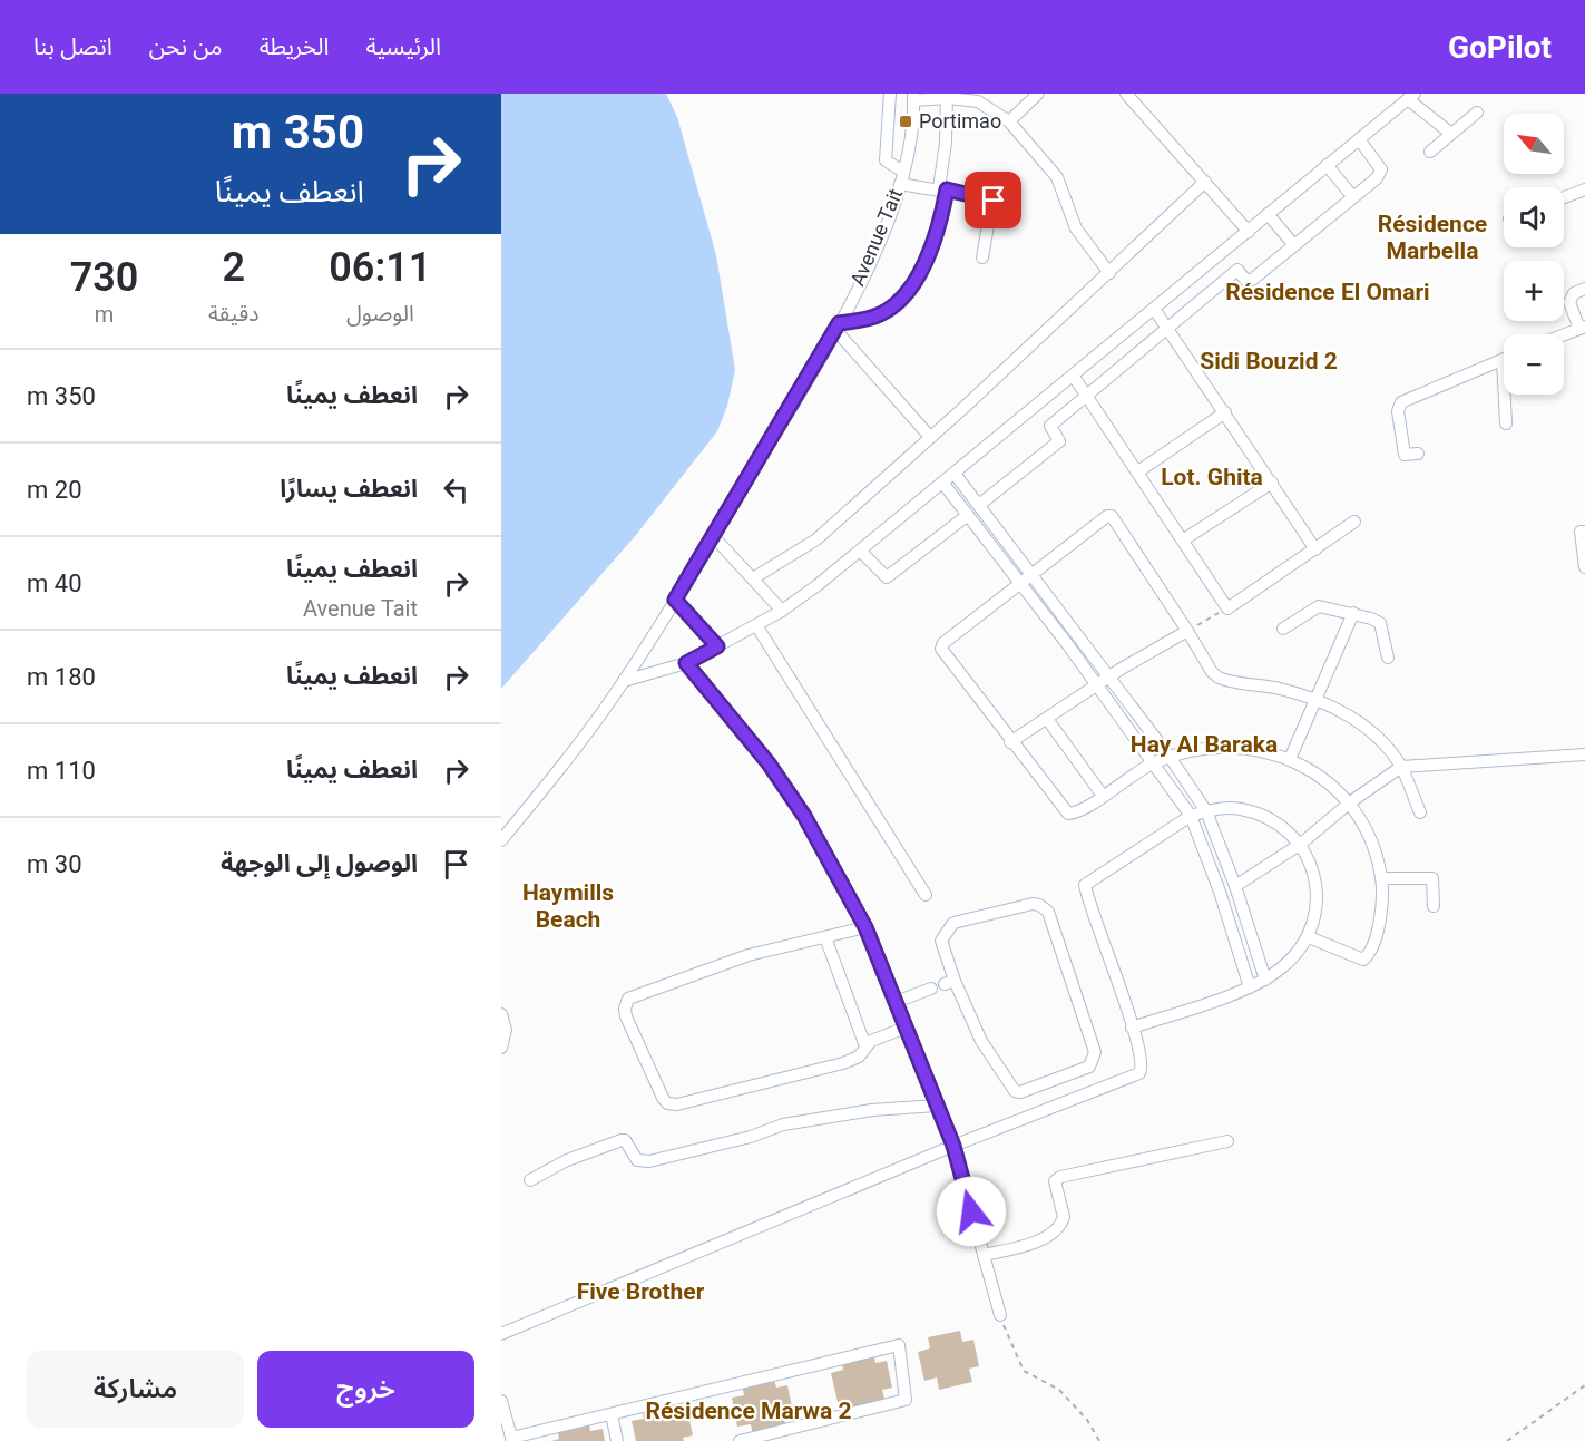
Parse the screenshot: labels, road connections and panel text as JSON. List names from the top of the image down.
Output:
{
  "streets": {
    "street": ["Avenue Tait"]
  },
  "districts": [
    "Résidence Marbella",
    "Résidence El Omari",
    "Sidi Bouzid 2",
    "Lot. Ghita",
    "Hay Al Baraka",
    "Haymills Beach",
    "Five Brother",
    "Résidence Marwa 2"
  ],
  "places": {
    "transit": ["Portimao"]
  },
  "north": "top left",
  "page": {
    "header": "GoPilot",
    "nav": [
      "الرئيسية",
      "الخريطة",
      "من نحن",
      "اتصل بنا"
    ],
    "turn": ["350 m", "انعطف يمينًا"],
    "map_buttons": ["+", "−"],
    "eta": [
      "06:11",
      "الوصول",
      "2",
      "دقيقة",
      "730",
      "m"
    ],
    "list": [
      {
        "name": "انعطف يمينًا",
        "value": "350 m"
      },
      {
        "name": "انعطف يسارًا",
        "value": "20 m"
      },
      {
        "name": "انعطف يمينًا",
        "note": "Avenue Tait",
        "value": "40 m"
      },
      {
        "name": "انعطف يمينًا",
        "value": "180 m"
      },
      {
        "name": "انعطف يمينًا",
        "value": "110 m"
      },
      {
        "name": "الوصول إلى الوجهة",
        "value": "30 m"
      }
    ],
    "buttons": ["خروج", "مشاركة"]
  }
}
